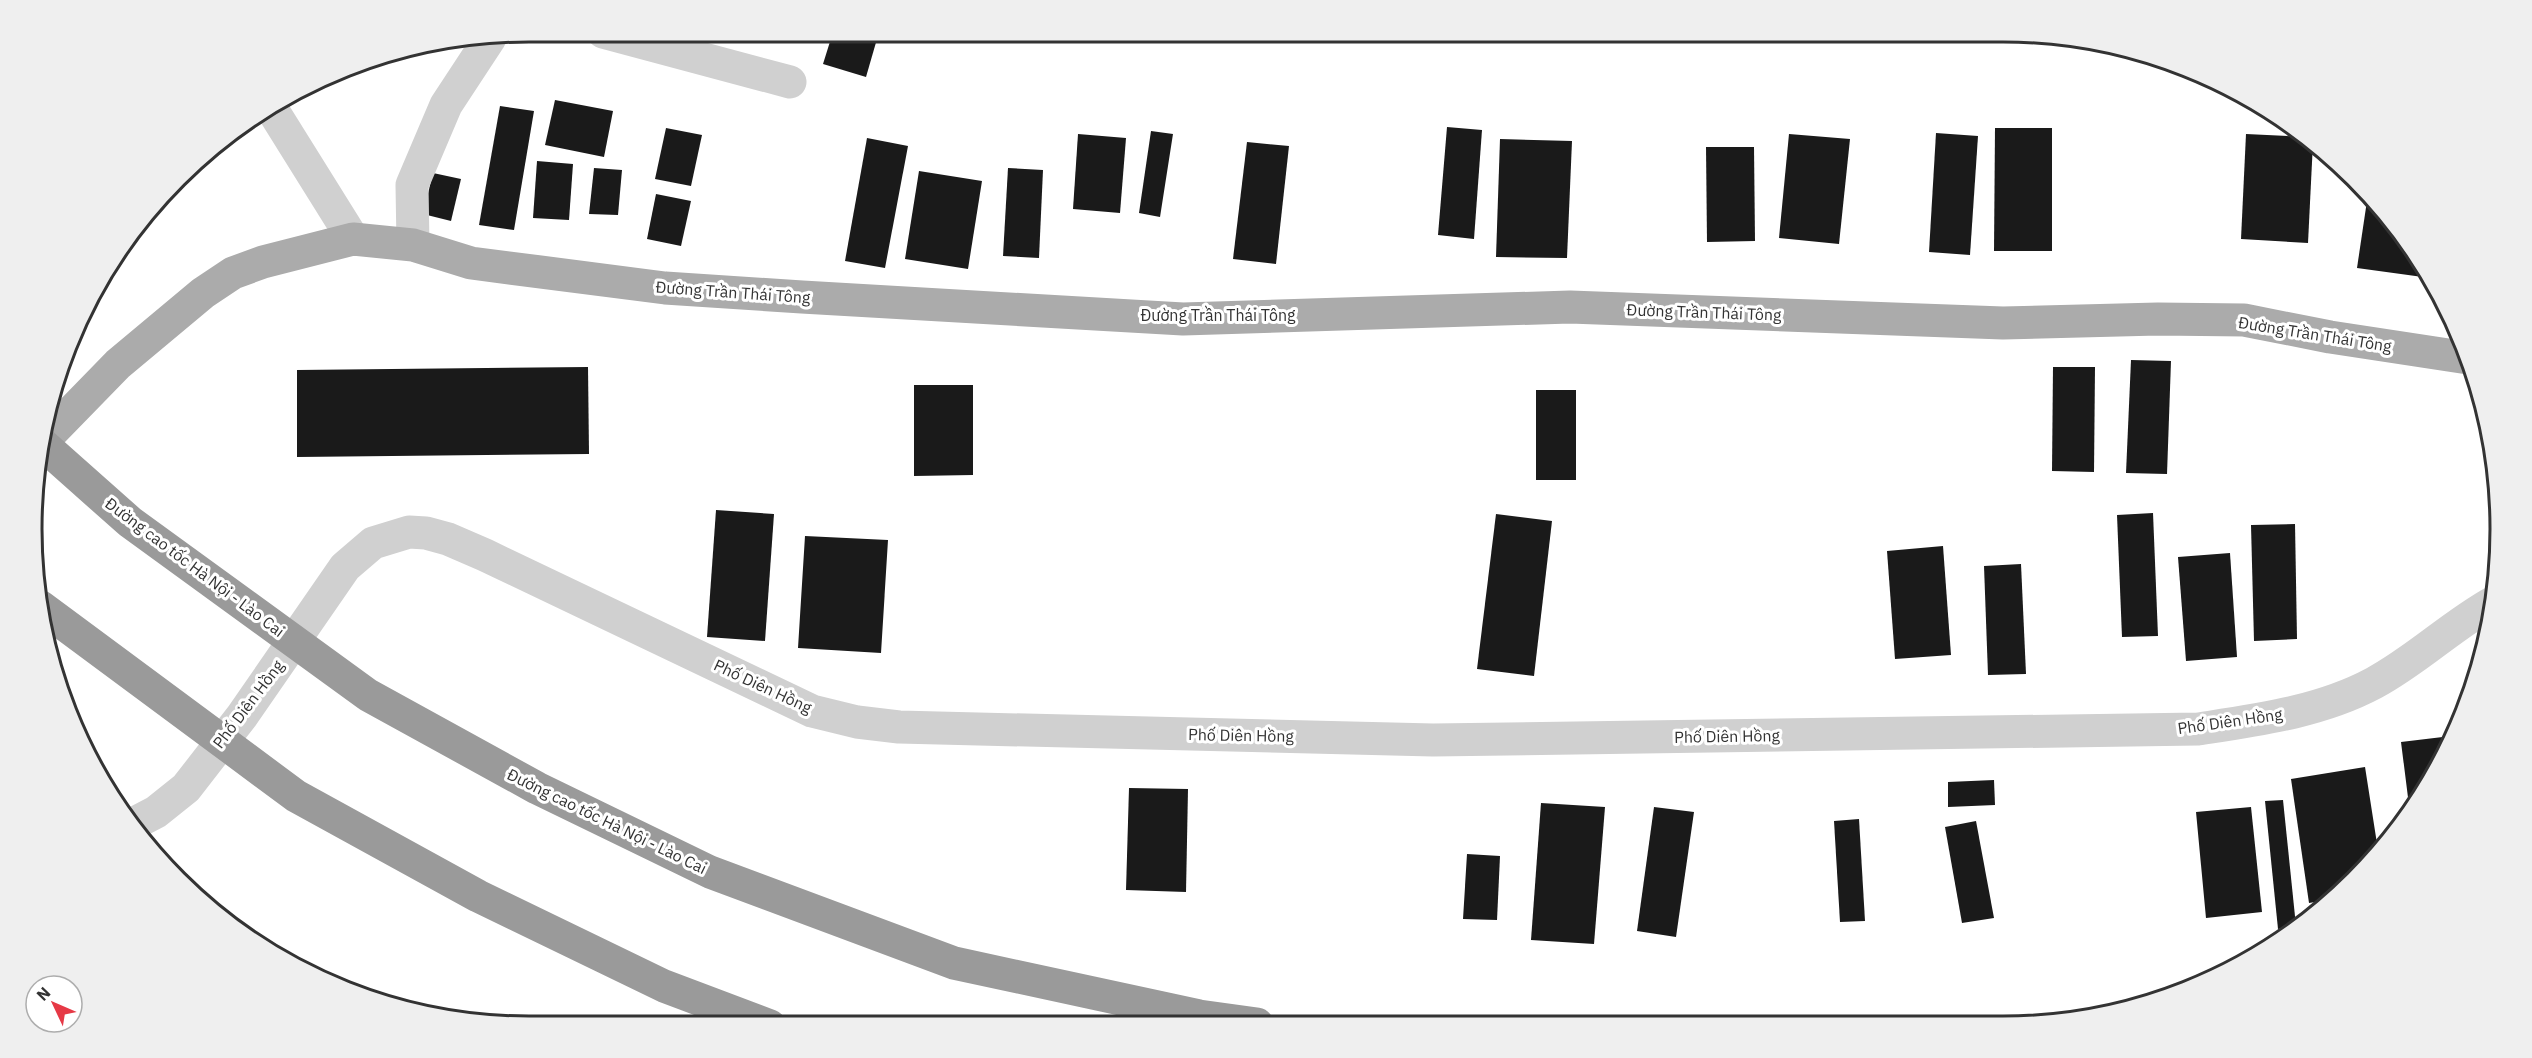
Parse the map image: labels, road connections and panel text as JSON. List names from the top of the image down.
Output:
{
  "streets": {
    "highway": ["Đường cao tốc Hà Nội - Lào Cai"],
    "main road": ["Đường Trần Thái Tông"],
    "street": ["Phố Diên Hồng"]
  },
  "north": "top left"
}
